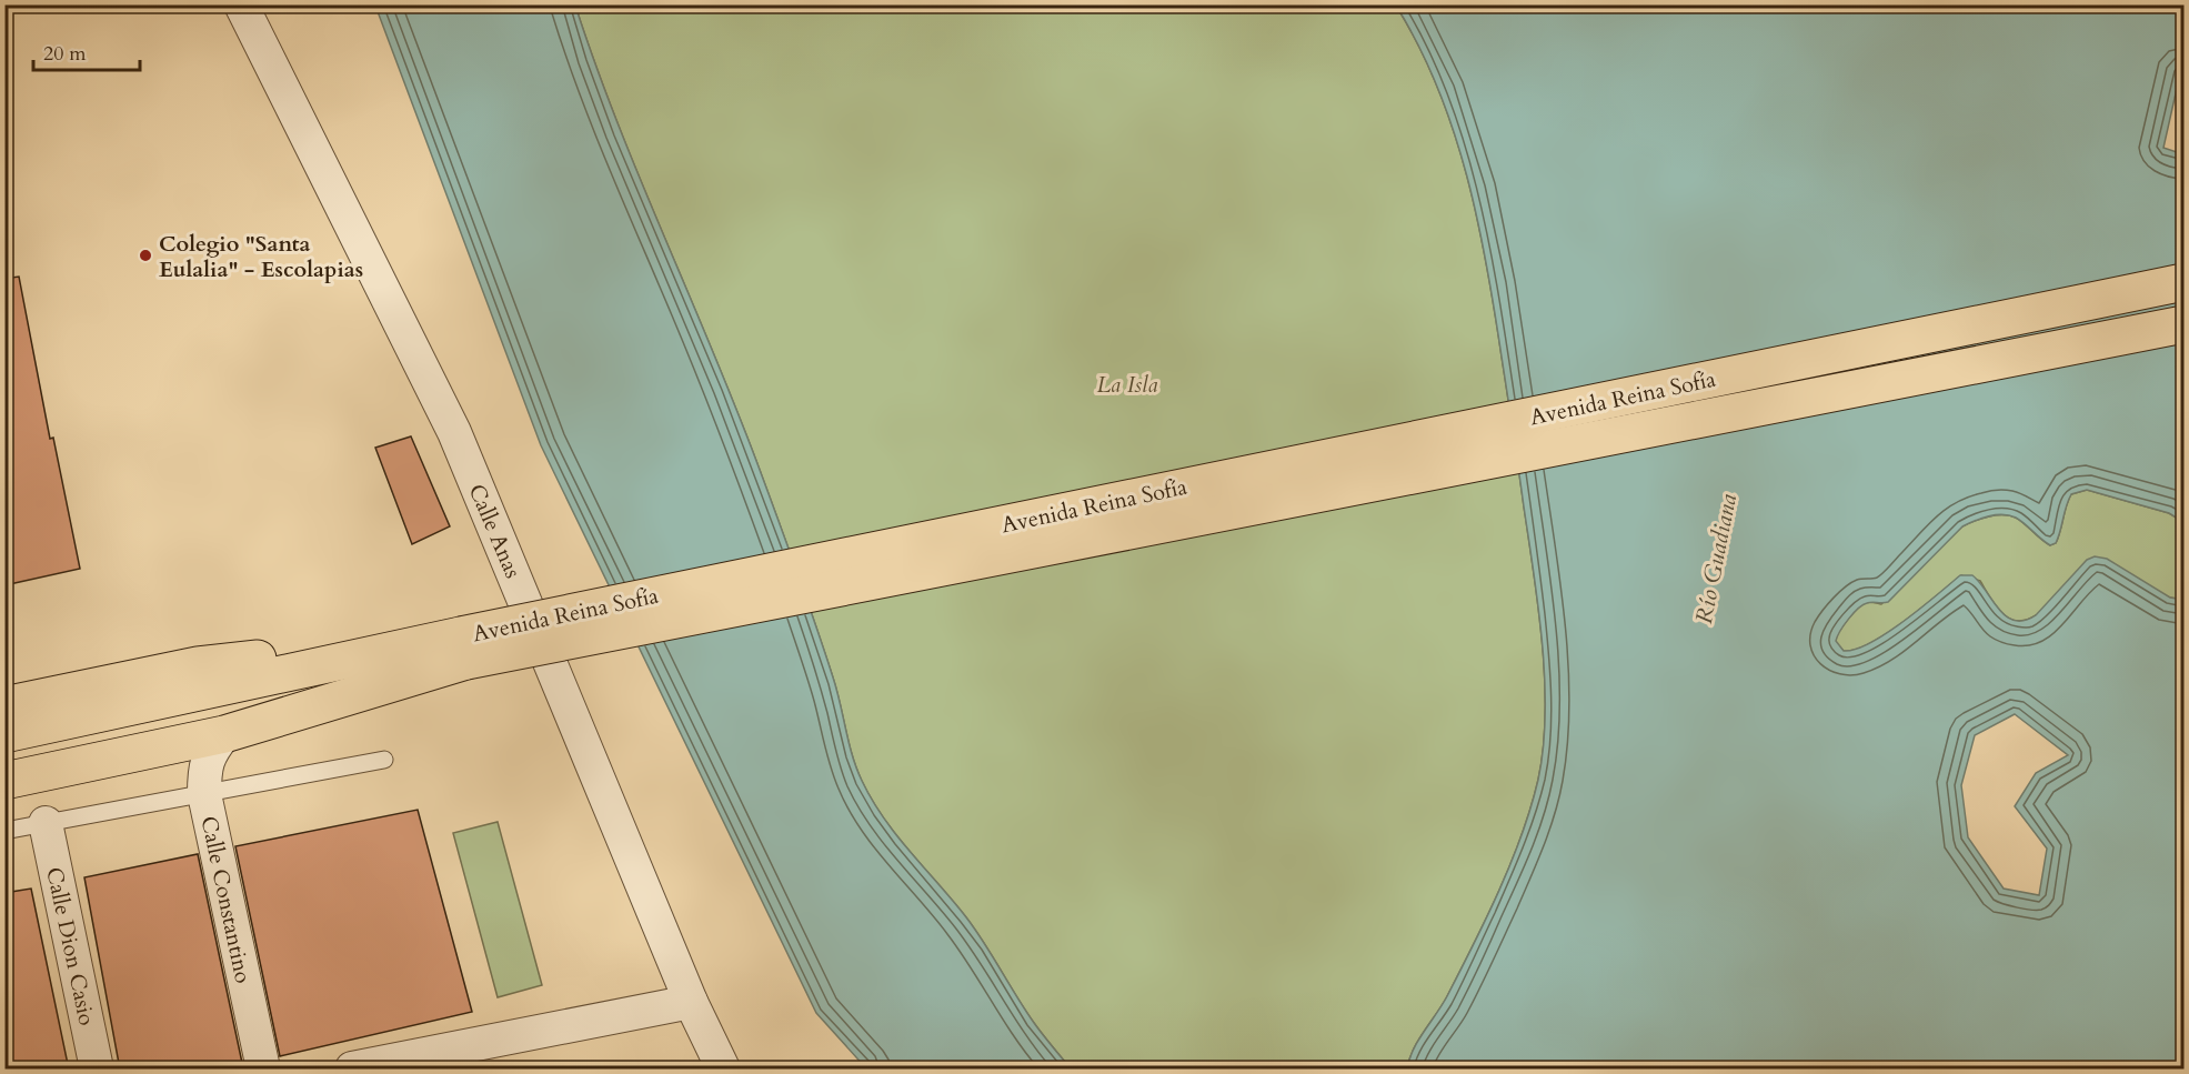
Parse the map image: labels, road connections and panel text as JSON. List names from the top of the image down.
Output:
{
  "streets": {
    "highway": ["Avenida Reina Sofía"],
    "street": ["Calle Anas", "Calle Constantino", "Calle Dion Casio"]
  },
  "water": ["Río Guadiana"],
  "parks": ["La Isla"],
  "places": ["Colegio \"Santa Eulalia\" - Escolapias"],
  "scale_bar": "20 m"
}
